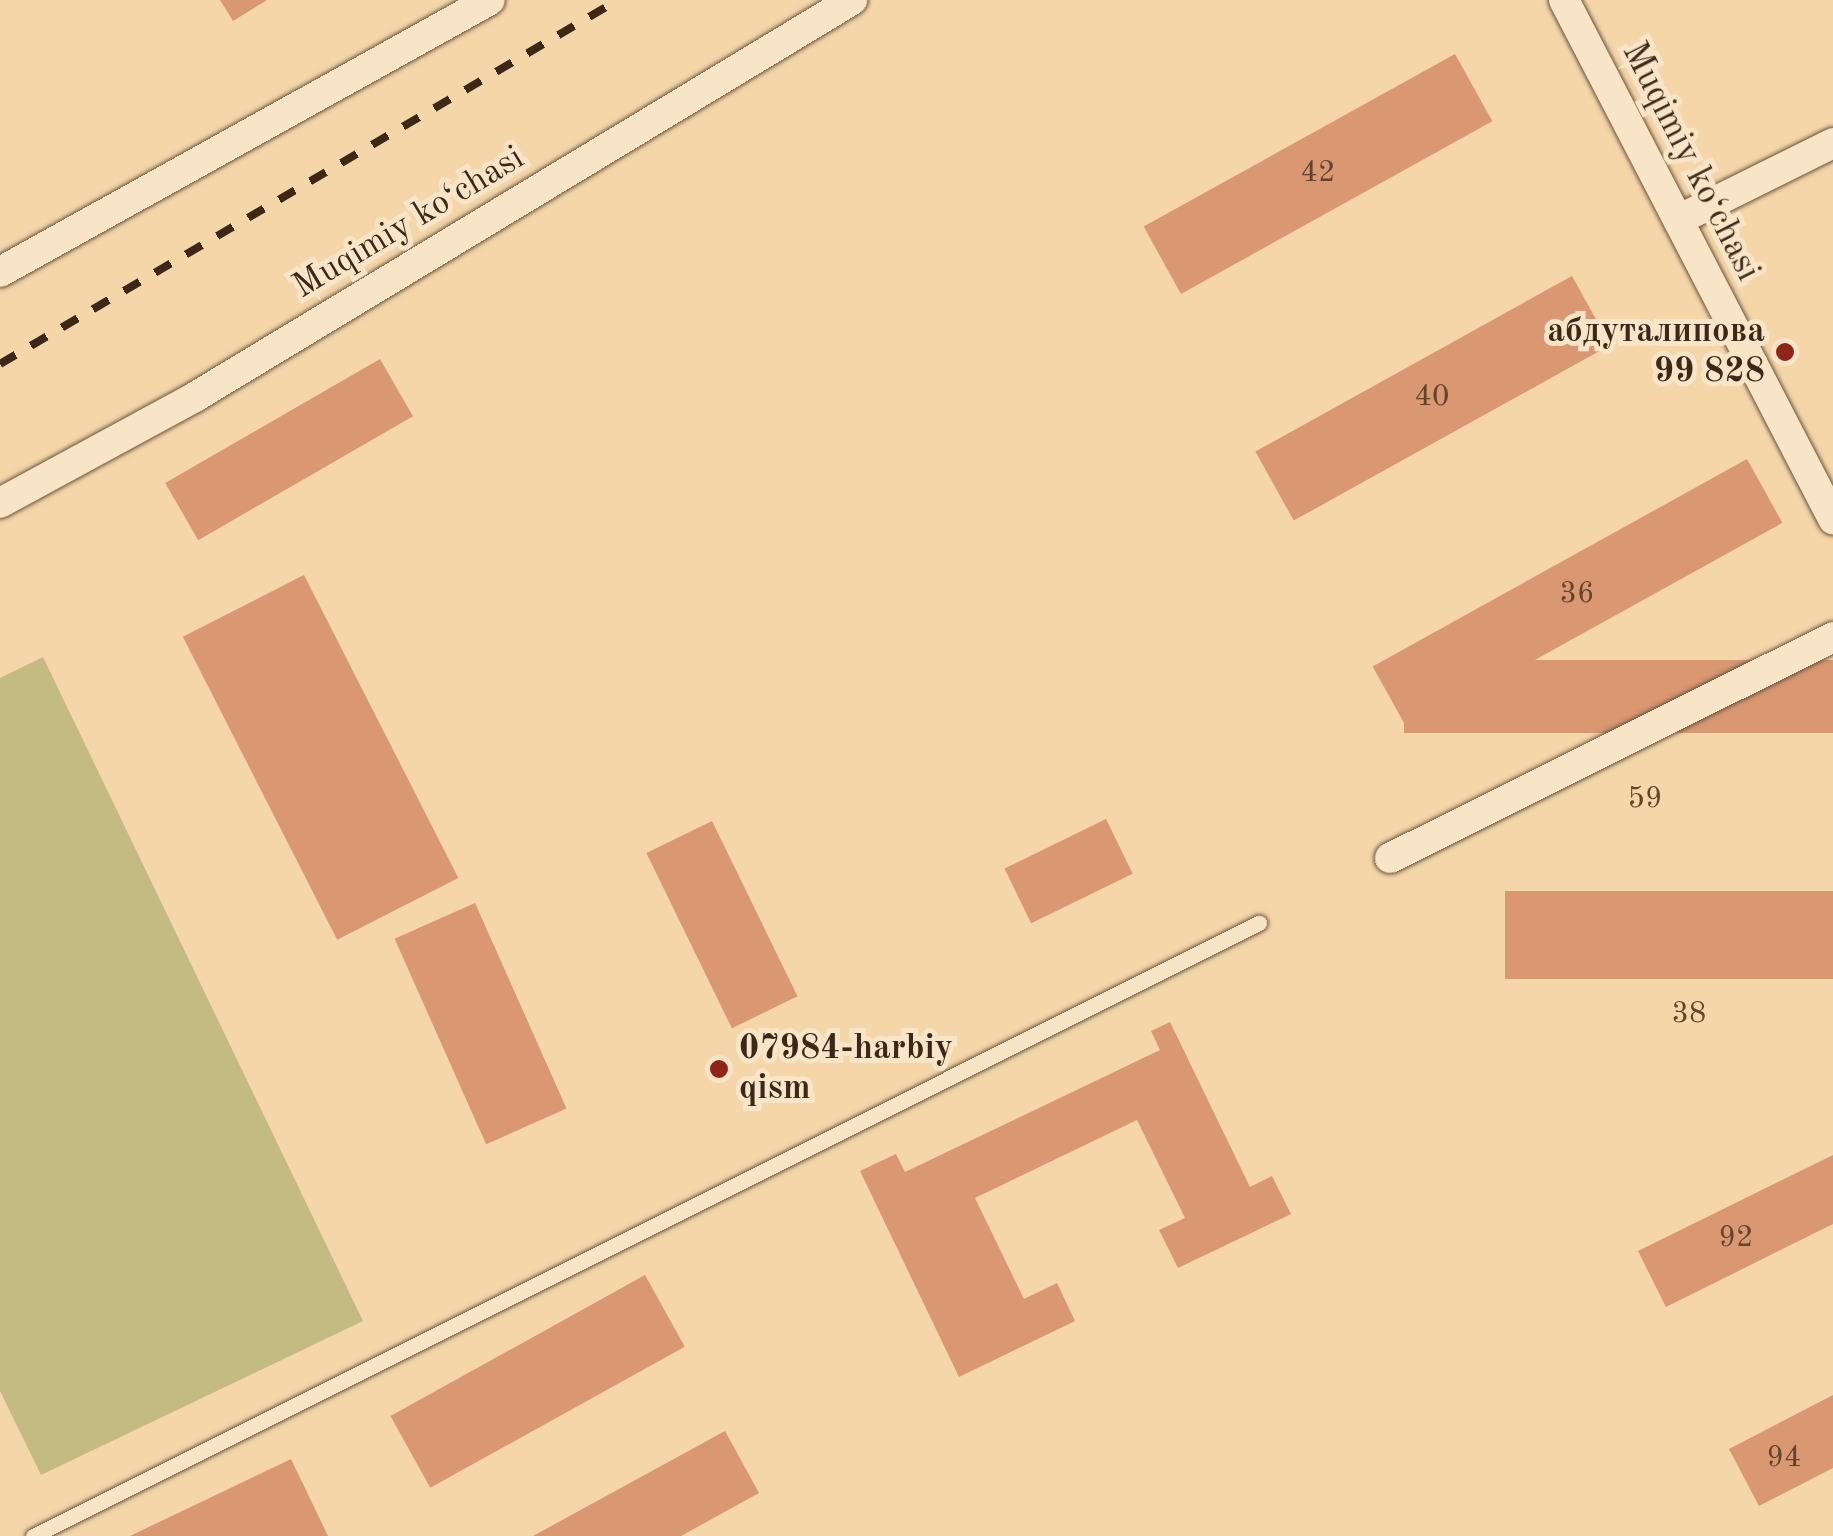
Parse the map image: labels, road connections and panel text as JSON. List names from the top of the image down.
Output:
{
  "streets": {
    "street": ["Muqimiy ko‘chasi"]
  },
  "places": ["абдуталипова 99 828", "07984-harbiy qism"],
  "house_numbers": [
    "42",
    "40",
    "36",
    "59",
    "38",
    "92",
    "94"
  ]
}
